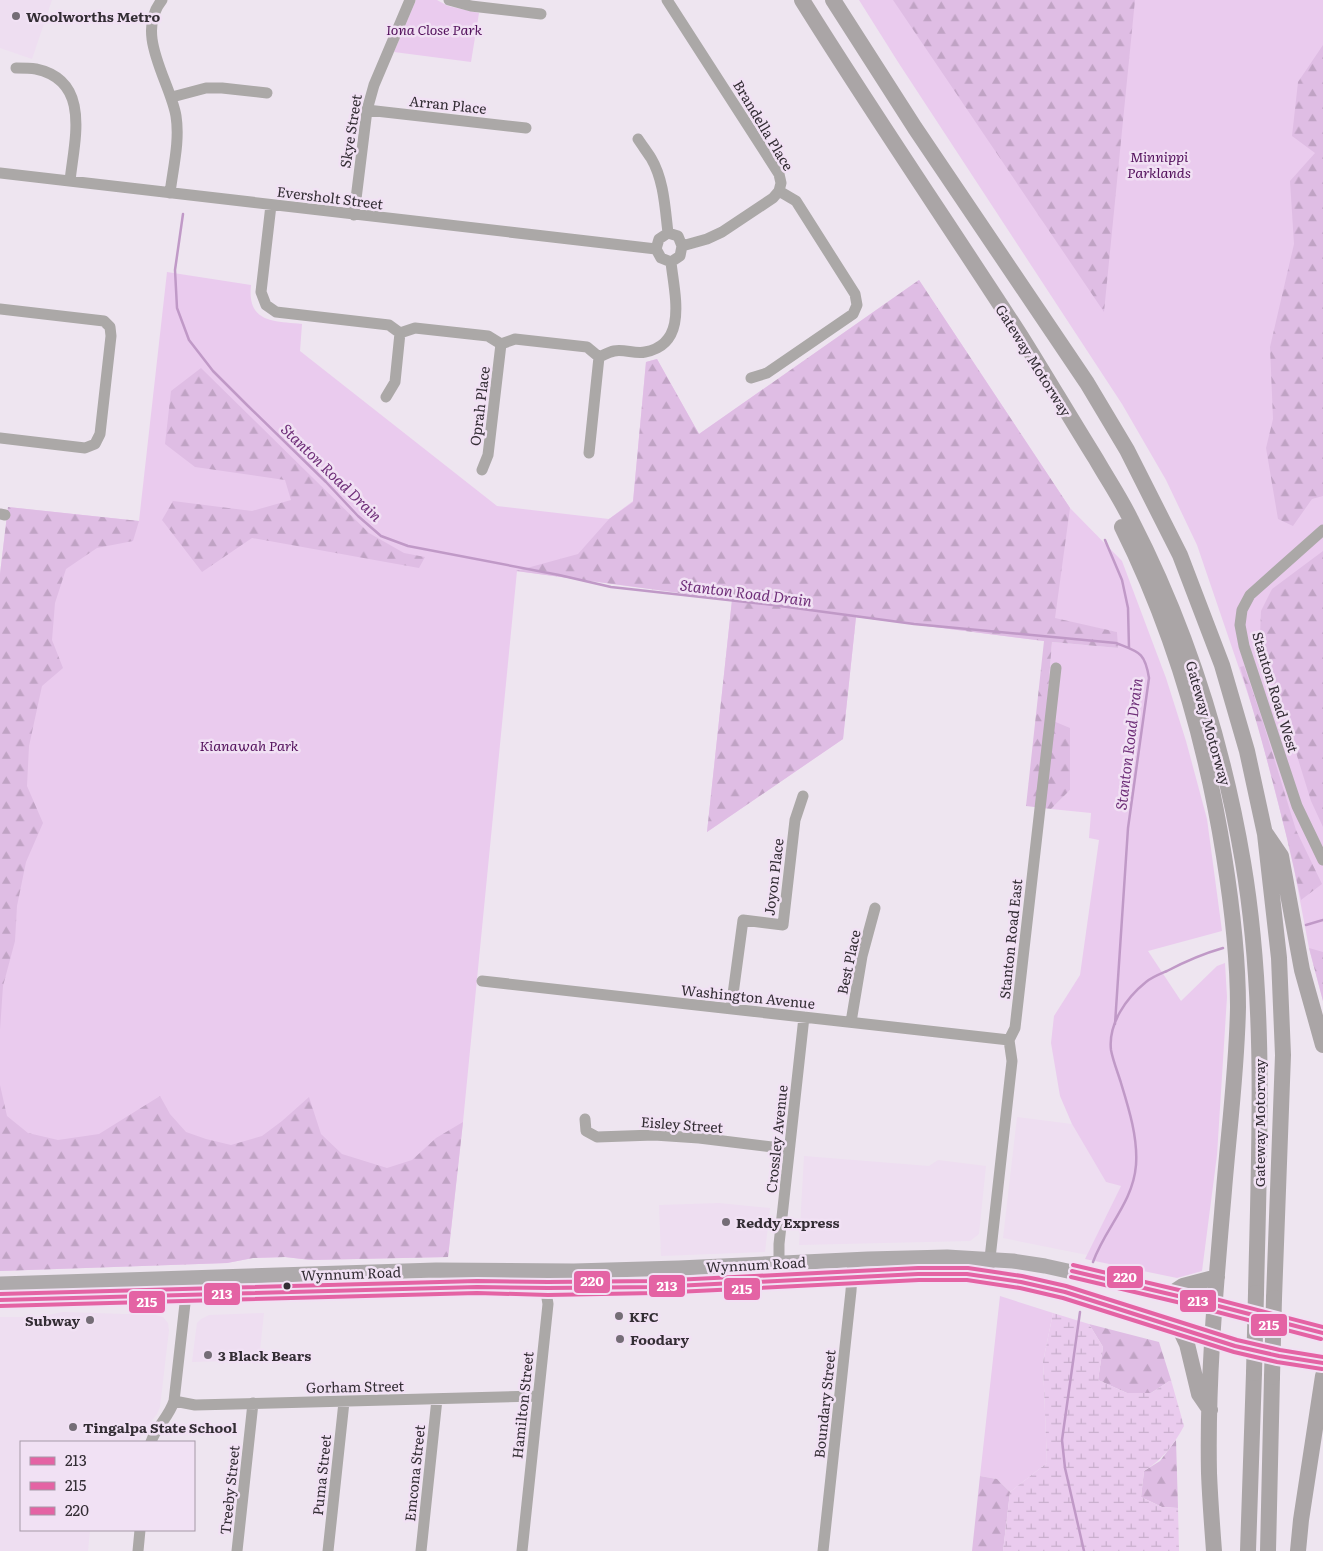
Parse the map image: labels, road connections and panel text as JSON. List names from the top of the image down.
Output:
{
  "streets": {
    "highway": ["Gateway Motorway"],
    "main road": ["Wynnum Road"],
    "street": [
      "Arran Place",
      "Brandella Place",
      "Skye Street",
      "Eversholt Street",
      "Oprah Place",
      "Stanton Road West",
      "Joyon Place",
      "Stanton Road East",
      "Best Place",
      "Washington Avenue",
      "Eisley Street",
      "Crossley Avenue",
      "Gorham Street",
      "Boundary Street",
      "Hamilton Street",
      "Emcona Street",
      "Puma Street",
      "Treeby Street"
    ]
  },
  "crossings": [
    ["Arran Place", "Skye Street"],
    ["Skye Street", "Eversholt Street"],
    ["Joyon Place", "Washington Avenue"],
    ["Stanton Road East", "Washington Avenue"],
    ["Stanton Road East", "Wynnum Road"],
    ["Best Place", "Washington Avenue"],
    ["Washington Avenue", "Crossley Avenue"],
    ["Eisley Street", "Crossley Avenue"],
    ["Crossley Avenue", "Wynnum Road"],
    ["Wynnum Road", "Boundary Street"],
    ["Wynnum Road", "Hamilton Street"],
    ["Gorham Street", "Hamilton Street"],
    ["Gorham Street", "Emcona Street"],
    ["Gorham Street", "Puma Street"],
    ["Gorham Street", "Treeby Street"]
  ],
  "water": ["Stanton Road Drain"],
  "parks": ["Iona Close Park", "Minnippi Parklands", "Kianawah Park"],
  "places": [
    "Woolworths Metro",
    "Reddy Express",
    "KFC",
    "Subway",
    "Foodary",
    "3 Black Bears",
    "Tingalpa State School"
  ],
  "lines": ["transit line 220", "transit line 213", "transit line 215"],
  "legend": ["213", "215", "220"]
}
